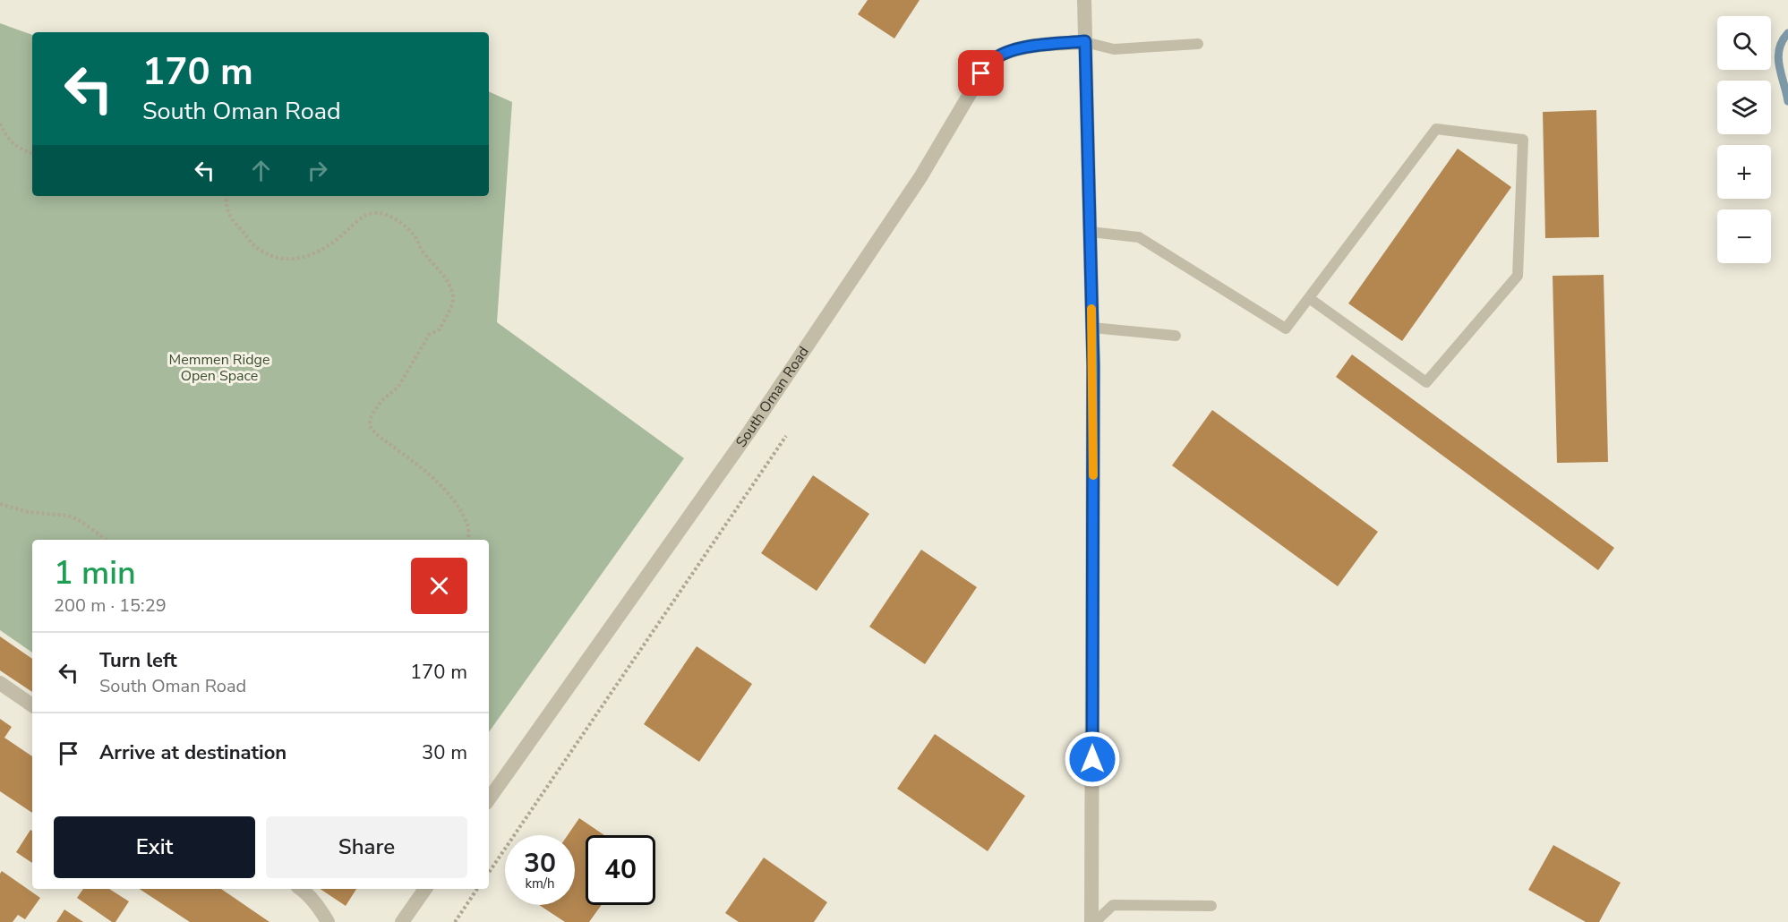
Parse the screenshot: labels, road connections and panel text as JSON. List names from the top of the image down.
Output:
{
  "streets": {
    "street": ["South Oman Road"]
  },
  "parks": ["Memmen Ridge Open Space"],
  "page": {
    "map_buttons": ["+", "−"],
    "turn": ["170 m", "South Oman Road"],
    "heading": ["1 min", "200 m · 15:29"],
    "list": [
      {
        "name": "Turn left",
        "note": "South Oman Road",
        "value": "170 m"
      },
      {
        "name": "Arrive at destination",
        "value": "30 m"
      }
    ],
    "buttons": ["Exit", "Share"],
    "speed": "30 km/h",
    "limit": "40"
  }
}
